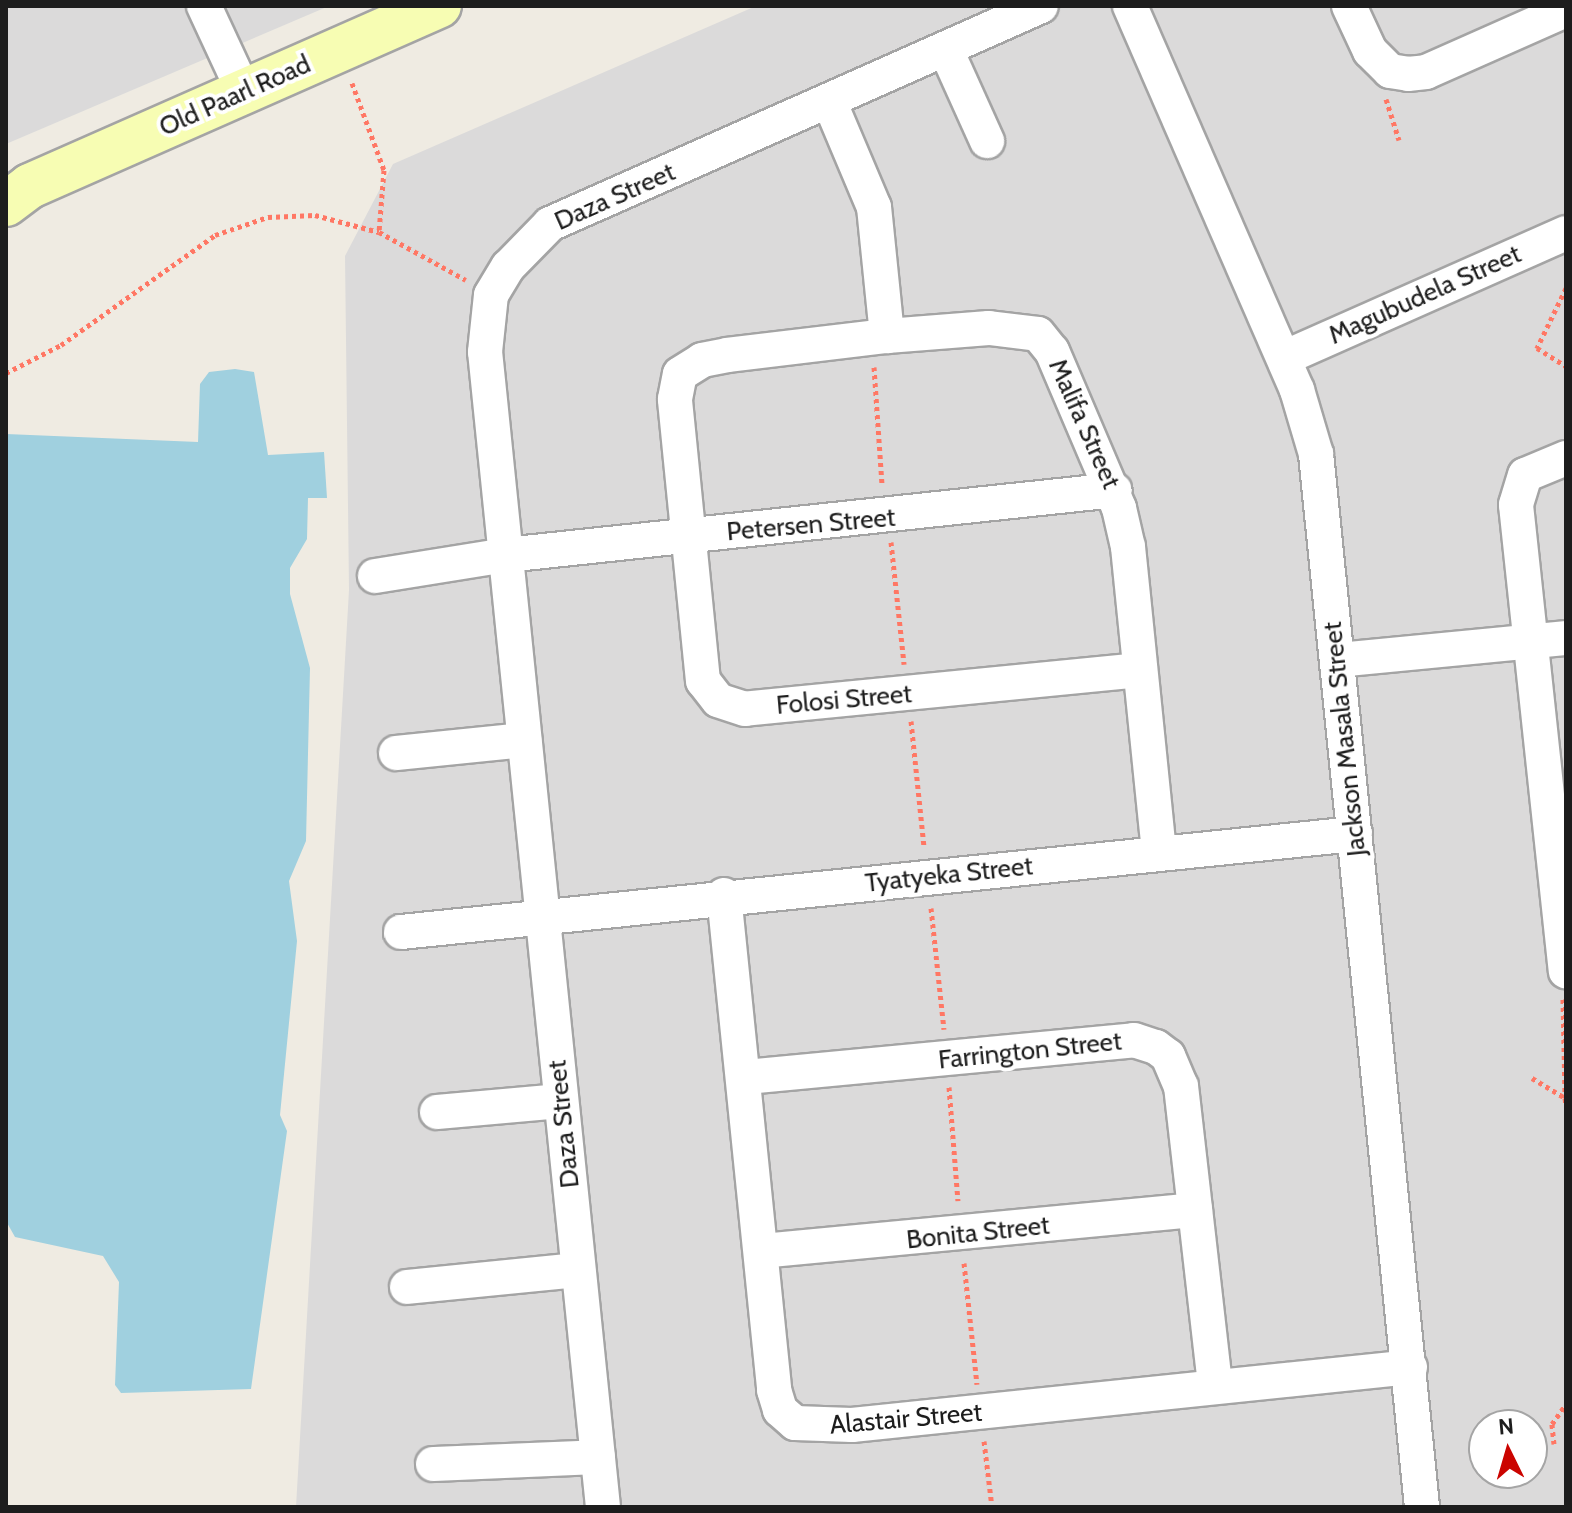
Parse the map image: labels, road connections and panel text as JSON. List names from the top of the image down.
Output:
{
  "streets": {
    "main road": ["Old Paarl Road"],
    "street": [
      "Daza Street",
      "Magubudela Street",
      "Malifa Street",
      "Petersen Street",
      "Folosi Street",
      "Jackson Masala Street",
      "Tyatyeka Street",
      "Farrington Street",
      "Bonita Street",
      "Alastair Street"
    ]
  },
  "crossings": [
    ["Daza Street", "Petersen Street"],
    ["Daza Street", "Tyatyeka Street"],
    ["Magubudela Street", "Jackson Masala Street"],
    ["Malifa Street", "Petersen Street"],
    ["Malifa Street", "Folosi Street"],
    ["Malifa Street", "Tyatyeka Street"],
    ["Petersen Street", "Folosi Street"],
    ["Jackson Masala Street", "Tyatyeka Street"],
    ["Jackson Masala Street", "Alastair Street"],
    ["Tyatyeka Street", "Alastair Street"],
    ["Farrington Street", "Bonita Street"],
    ["Farrington Street", "Alastair Street"],
    ["Bonita Street", "Alastair Street"]
  ],
  "north": "top"
}
